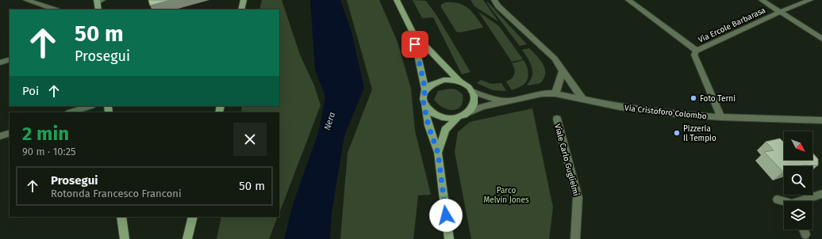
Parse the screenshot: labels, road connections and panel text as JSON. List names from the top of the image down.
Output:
{
  "streets": {
    "street": ["Via Ercole Barbarasa", "Via Cristoforo Colombo", "Viale Carlo Guglielmi"]
  },
  "water": ["Nera"],
  "parks": ["Parco Melvin Jones"],
  "places": ["Foto Terni", "Pizzeria Il Tempio"],
  "north": "bottom right",
  "page": {
    "turn": ["50 m", "Prosegui"],
    "then": "Poi",
    "heading": ["2 min", "90 m · 10:25"],
    "list": [
      {
        "name": "Prosegui",
        "note": "Rotonda Francesco Franconi",
        "value": "50 m"
      }
    ]
  }
}
